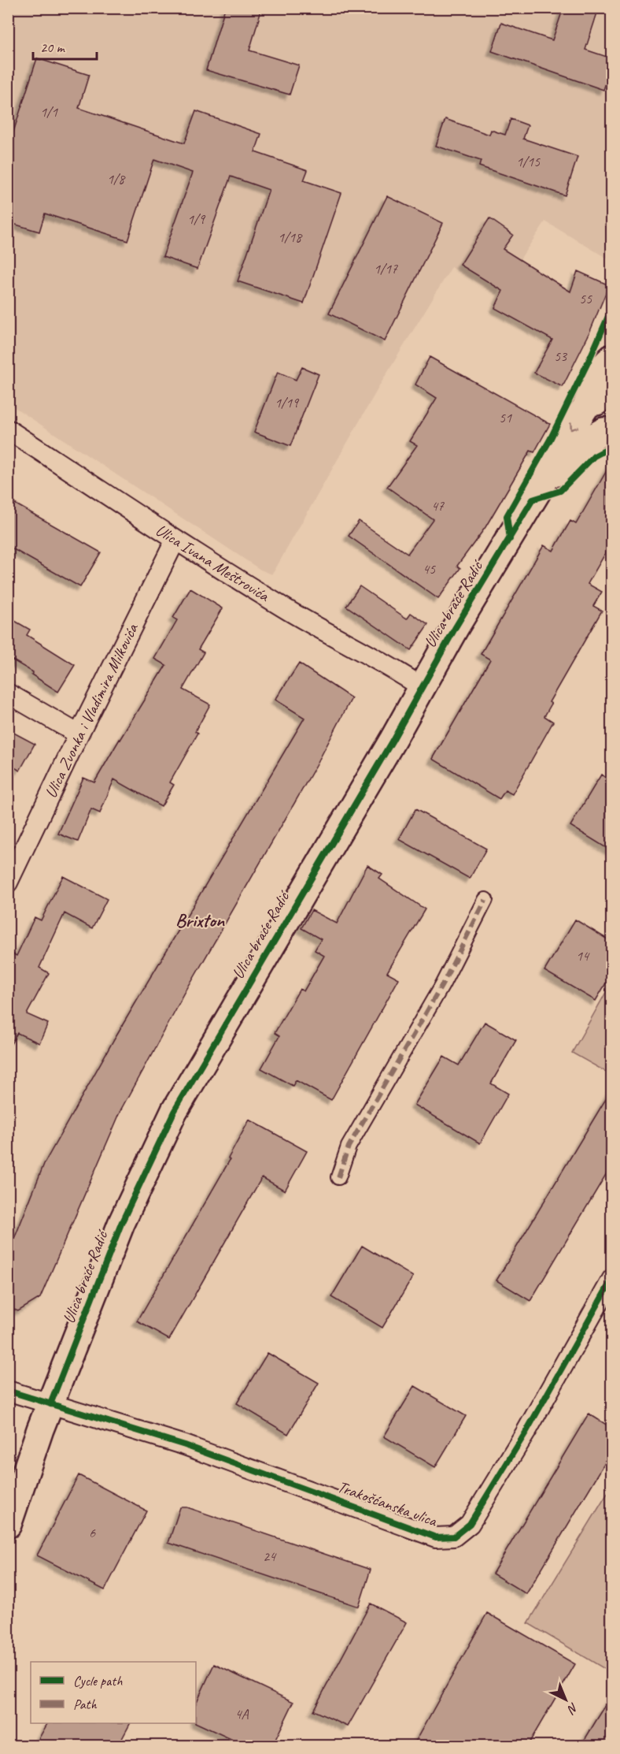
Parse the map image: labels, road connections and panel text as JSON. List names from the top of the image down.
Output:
{
  "streets": {
    "main road": ["Ulica braće Radić"],
    "street": ["Ulica Ivana Meštrovića", "Ulica Zvonka i Vladimira Milkovića", "Trakošćanska ulica"]
  },
  "crossings": [
    ["Ulica Ivana Meštrovića", "Ulica braće Radić"],
    ["Ulica Ivana Meštrovića", "Ulica Zvonka i Vladimira Milkovića"],
    ["Ulica braće Radić", "Trakošćanska ulica"]
  ],
  "districts": ["Brixton"],
  "house_numbers": [
    "1/1",
    "1/15",
    "1/8",
    "1/9",
    "1/18",
    "1/17",
    "55",
    "53",
    "1/19",
    "51",
    "47",
    "45",
    "14",
    "6",
    "24",
    "4A"
  ],
  "legend": ["Cycle path", "Path"],
  "scale_bar": "20 m",
  "north": "bottom right"
}
